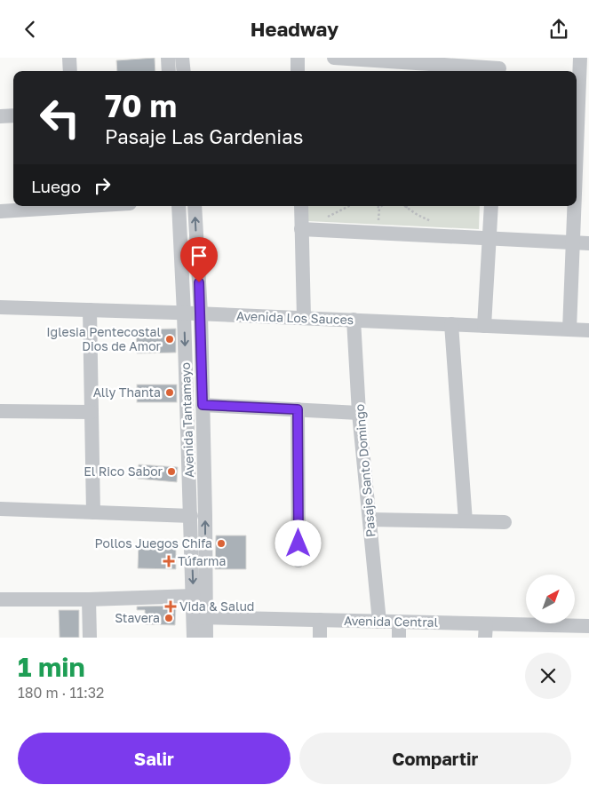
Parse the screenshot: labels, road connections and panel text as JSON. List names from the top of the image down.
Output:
{
  "streets": {
    "street": [
      "Avenida Los Sauces",
      "Avenida Tantamayo",
      "Pasaje Santo Domingo",
      "Avenida Central"
    ]
  },
  "crossings": [
    ["Avenida Los Sauces", "Avenida Tantamayo"],
    ["Avenida Los Sauces", "Pasaje Santo Domingo"],
    ["Avenida Tantamayo", "Avenida Central"],
    ["Pasaje Santo Domingo", "Avenida Central"]
  ],
  "places": {
    "other": [
      "Iglesia Pentecostal Dios de Amor",
      "Ally Thanta",
      "El Rico Sabor",
      "Pollos Juegos Chifa",
      "Stavera"
    ],
    "health": ["Túfarma", "Vida & Salud"]
  },
  "north": "top right",
  "page": {
    "header": "Headway",
    "turn": ["70 m", "Pasaje Las Gardenias"],
    "then": "Luego",
    "heading": ["1 min", "180 m · 11:32"],
    "buttons": ["Salir", "Compartir"]
  }
}
